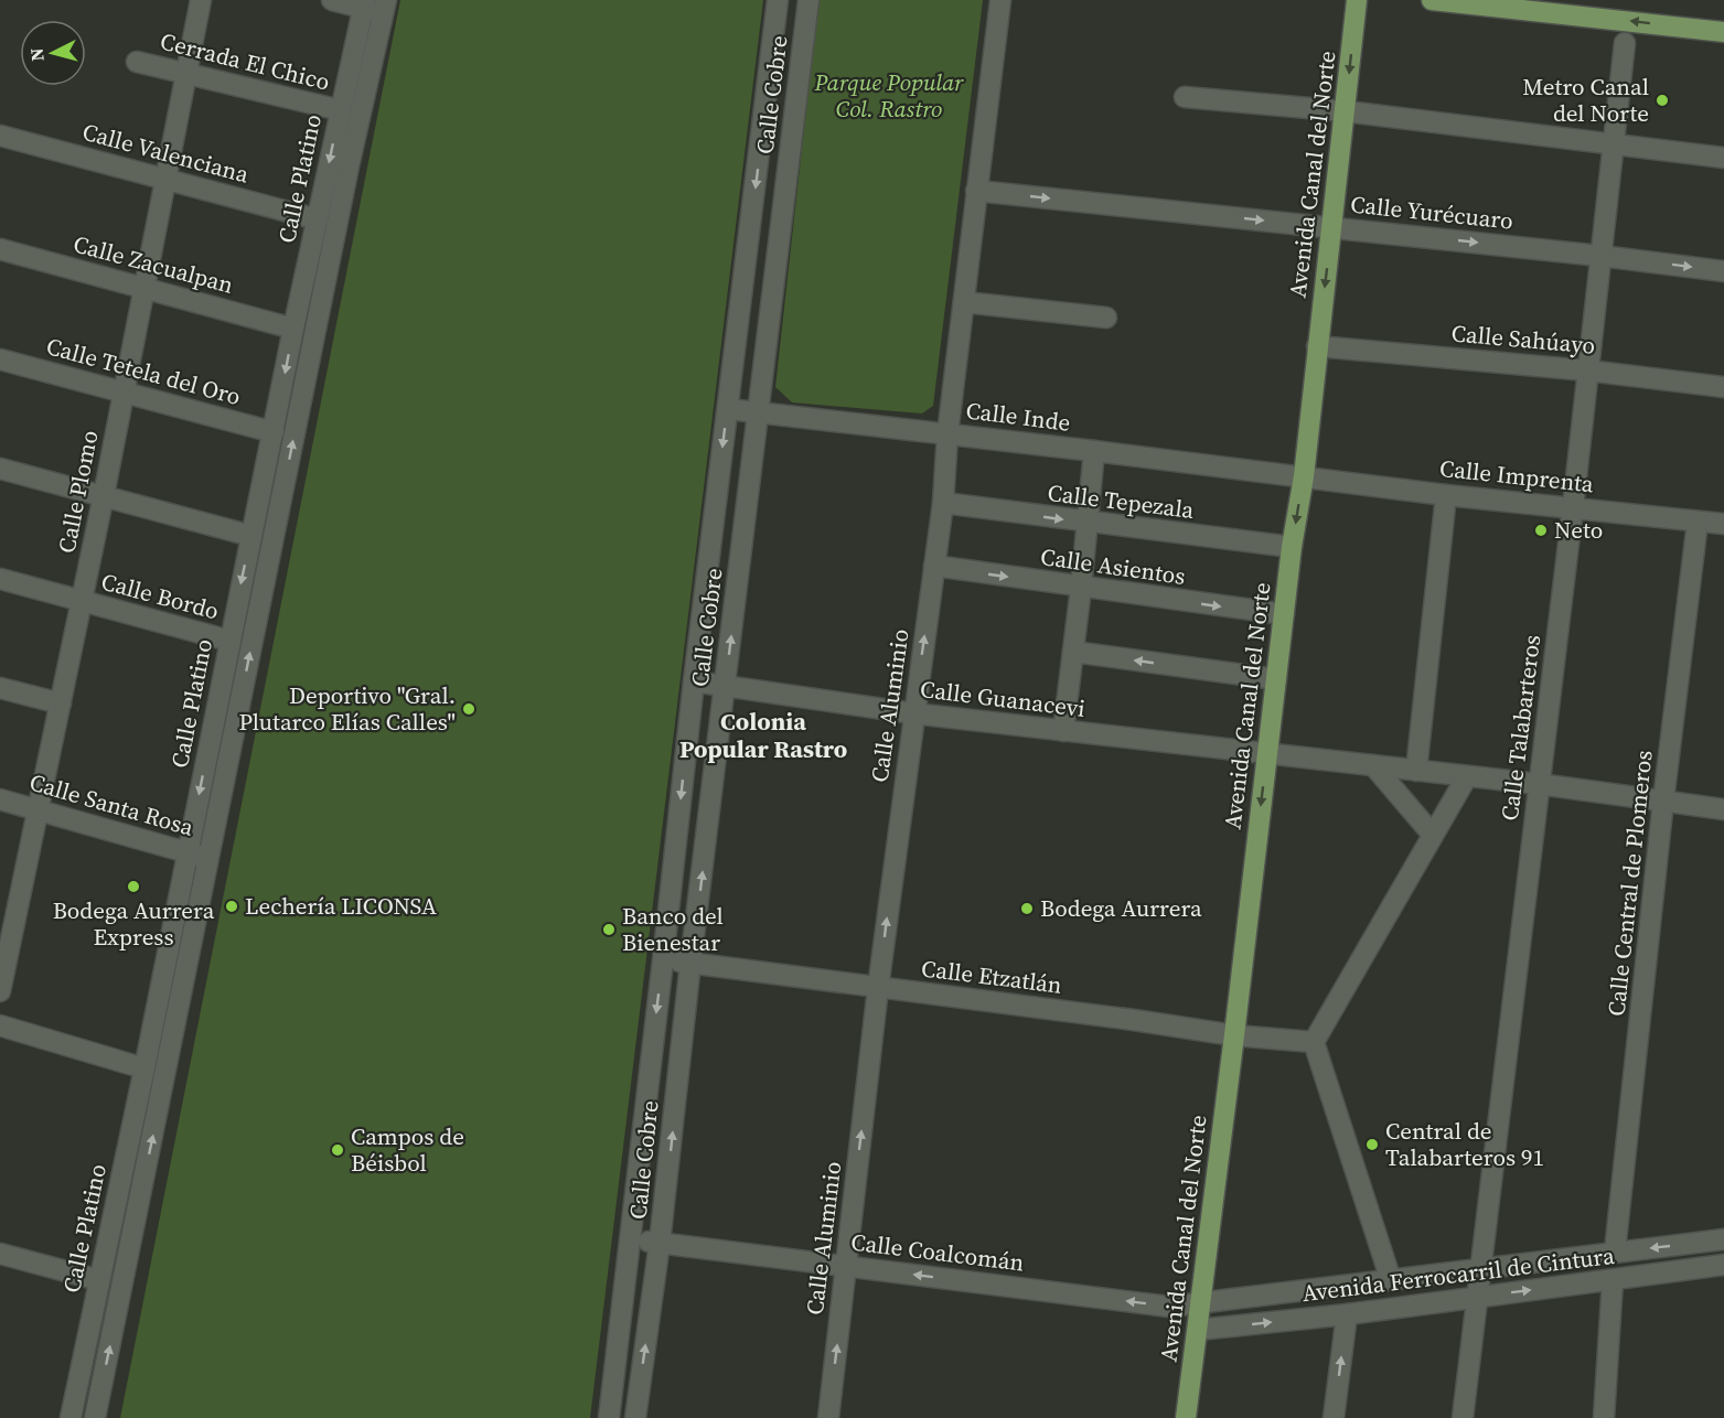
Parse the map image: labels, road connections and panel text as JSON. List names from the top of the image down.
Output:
{
  "streets": {
    "main road": ["Avenida Canal del Norte"],
    "street": [
      "Cerrada El Chico",
      "Calle Cobre",
      "Calle Valenciana",
      "Calle Platino",
      "Calle Yurécuaro",
      "Calle Zacualpan",
      "Calle Sahúayo",
      "Calle Tetela del Oro",
      "Calle Inde",
      "Calle Imprenta",
      "Calle Plomo",
      "Calle Tepezala",
      "Calle Asientos",
      "Calle Bordo",
      "Calle Guanacevi",
      "Calle Aluminio",
      "Calle Talabarteros",
      "Calle Santa Rosa",
      "Calle Central de Plomeros",
      "Calle Etzatlán",
      "Calle Coalcomán",
      "Avenida Ferrocarril de Cintura"
    ]
  },
  "crossings": [
    ["Cerrada El Chico", "Calle Platino"],
    ["Cerrada El Chico", "Calle Plomo"],
    ["Calle Cobre", "Calle Inde"],
    ["Calle Cobre", "Calle Guanacevi"],
    ["Calle Cobre", "Calle Etzatlán"],
    ["Calle Cobre", "Calle Coalcomán"],
    ["Calle Valenciana", "Calle Platino"],
    ["Calle Valenciana", "Calle Plomo"],
    ["Avenida Canal del Norte", "Calle Yurécuaro"],
    ["Avenida Canal del Norte", "Calle Sahúayo"],
    ["Avenida Canal del Norte", "Calle Inde"],
    ["Avenida Canal del Norte", "Calle Imprenta"],
    ["Avenida Canal del Norte", "Calle Tepezala"],
    ["Avenida Canal del Norte", "Calle Asientos"],
    ["Avenida Canal del Norte", "Calle Guanacevi"],
    ["Avenida Canal del Norte", "Calle Etzatlán"],
    ["Avenida Canal del Norte", "Calle Coalcomán"],
    ["Avenida Canal del Norte", "Avenida Ferrocarril de Cintura"],
    ["Calle Platino", "Calle Zacualpan"],
    ["Calle Platino", "Calle Tetela del Oro"],
    ["Calle Platino", "Calle Bordo"],
    ["Calle Platino", "Calle Santa Rosa"],
    ["Calle Yurécuaro", "Calle Aluminio"],
    ["Calle Yurécuaro", "Calle Talabarteros"],
    ["Calle Zacualpan", "Calle Plomo"],
    ["Calle Sahúayo", "Calle Talabarteros"],
    ["Calle Tetela del Oro", "Calle Plomo"],
    ["Calle Inde", "Calle Imprenta"],
    ["Calle Inde", "Calle Aluminio"],
    ["Calle Imprenta", "Calle Talabarteros"],
    ["Calle Imprenta", "Calle Central de Plomeros"],
    ["Calle Plomo", "Calle Bordo"],
    ["Calle Plomo", "Calle Santa Rosa"],
    ["Calle Tepezala", "Calle Aluminio"],
    ["Calle Asientos", "Calle Aluminio"],
    ["Calle Guanacevi", "Calle Aluminio"],
    ["Calle Guanacevi", "Calle Talabarteros"],
    ["Calle Guanacevi", "Calle Central de Plomeros"],
    ["Calle Aluminio", "Calle Etzatlán"],
    ["Calle Aluminio", "Calle Coalcomán"],
    ["Calle Talabarteros", "Avenida Ferrocarril de Cintura"],
    ["Calle Central de Plomeros", "Avenida Ferrocarril de Cintura"],
    ["Calle Coalcomán", "Avenida Ferrocarril de Cintura"]
  ],
  "one_way": [
    "Avenida Canal del Norte",
    "Calle Tepezala",
    "Calle Aluminio",
    "Calle Coalcomán"
  ],
  "districts": ["Colonia Popular Rastro"],
  "parks": ["Parque Popular Col. Rastro"],
  "places": [
    "Metro Canal del Norte",
    "Neto",
    "Deportivo \"Gral. Plutarco Elías Calles\"",
    "Bodega Aurrera Express",
    "Lechería LICONSA",
    "Bodega Aurrera",
    "Banco del Bienestar",
    "Central de Talabarteros 91",
    "Campos de Béisbol"
  ],
  "north": "left"
}
